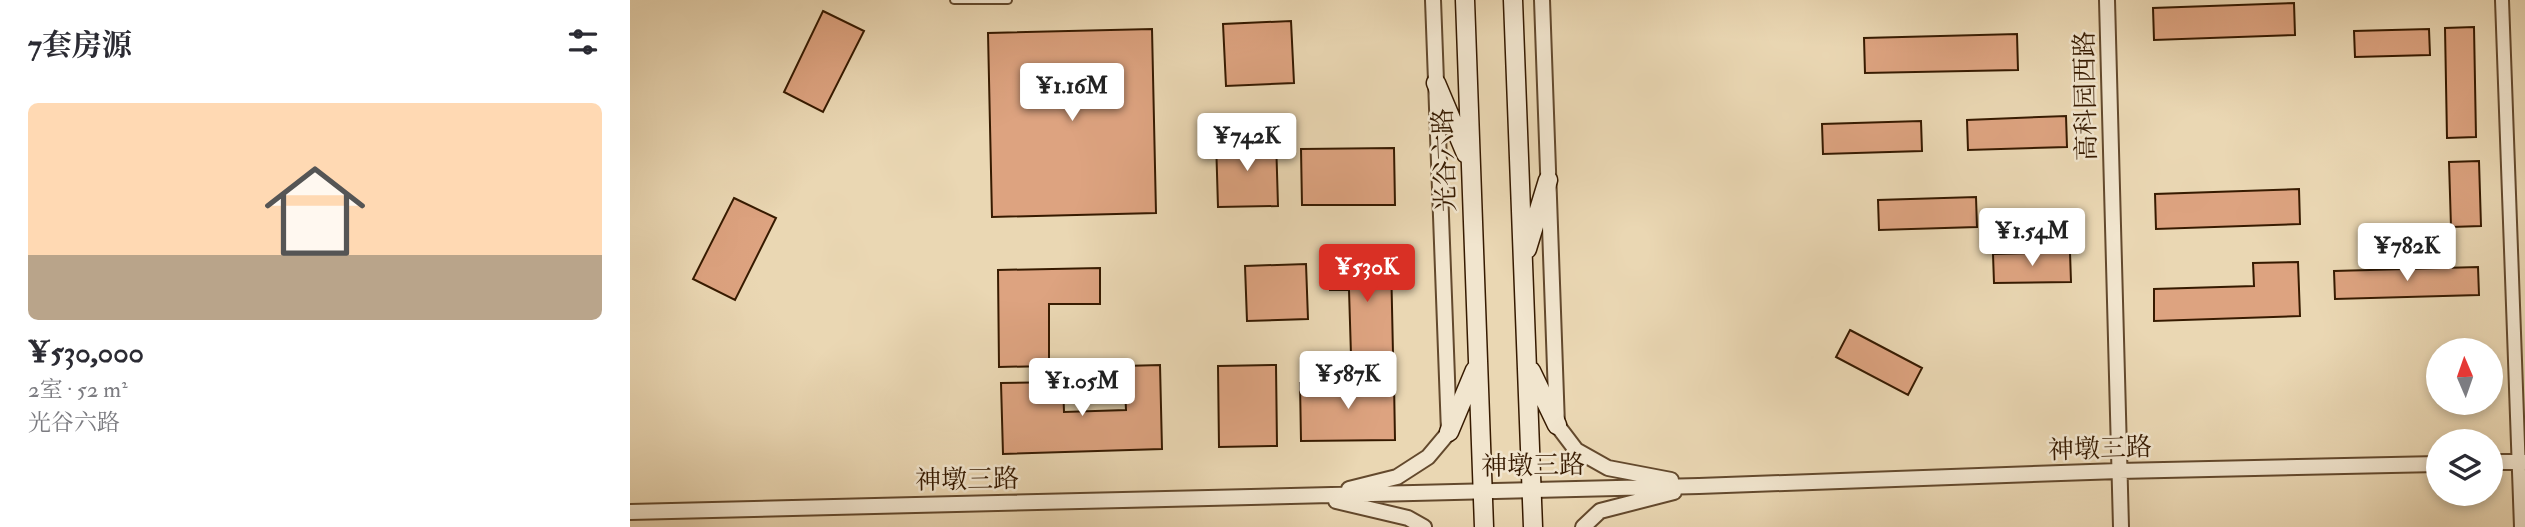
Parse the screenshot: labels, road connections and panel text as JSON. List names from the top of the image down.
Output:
{
  "streets": {
    "main road": ["光谷六路"],
    "street": ["高科园西路", "神墩三路"]
  },
  "crossings": [
    ["高科园西路", "神墩三路"],
    ["光谷六路", "神墩三路"]
  ],
  "north": "top",
  "page": {
    "heading": "7套房源",
    "price": [
      "¥1.16M",
      "¥742K",
      "¥1.54M",
      "¥782K",
      "¥530K",
      "¥587K",
      "¥1.05M"
    ],
    "list": [
      {
        "name": "¥530,000",
        "note": "2室 · 52 m² · 光谷六路"
      }
    ]
  }
}
